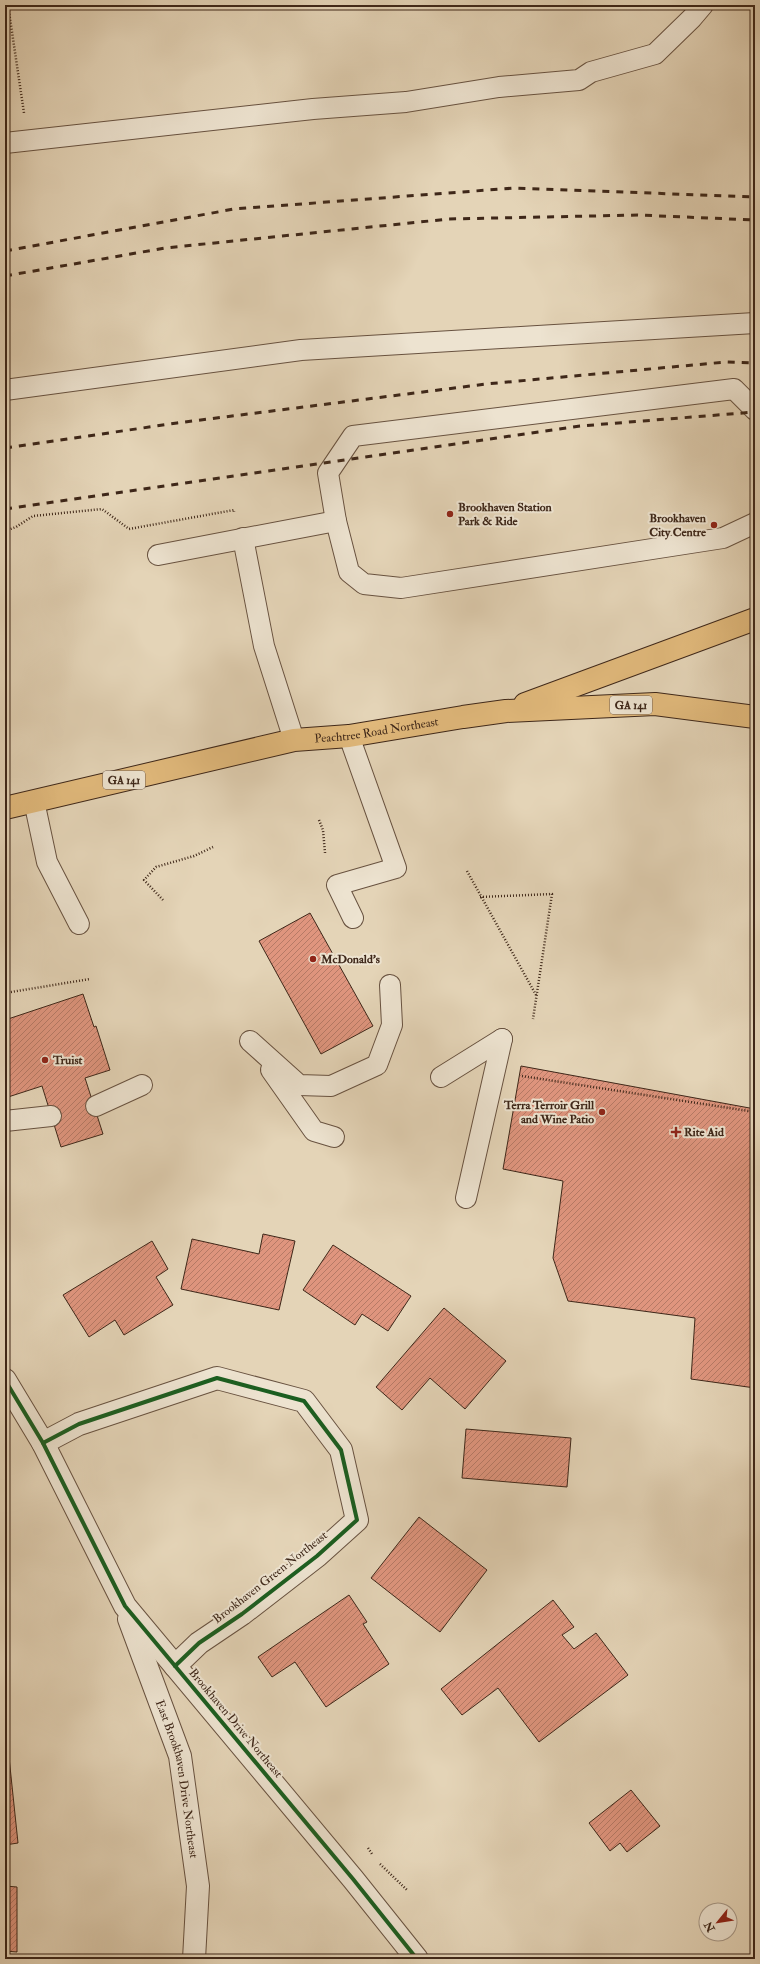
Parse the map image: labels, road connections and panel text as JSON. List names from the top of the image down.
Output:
{
  "streets": {
    "highway": ["GA 141", "Peachtree Road Northeast"],
    "street": ["Brookhaven Green Northeast", "Brookhaven Drive Northeast", "East Brookhaven Drive Northeast"]
  },
  "crossings": [
    ["Brookhaven Green Northeast", "Brookhaven Drive Northeast"],
    ["Brookhaven Drive Northeast", "East Brookhaven Drive Northeast"]
  ],
  "places": {
    "other": [
      "Brookhaven Station Park & Ride",
      "Brookhaven City Centre",
      "McDonald's",
      "Truist",
      "Terra Terroir Grill and Wine Patio"
    ],
    "health": ["Rite Aid"]
  },
  "north": "bottom left"
}
